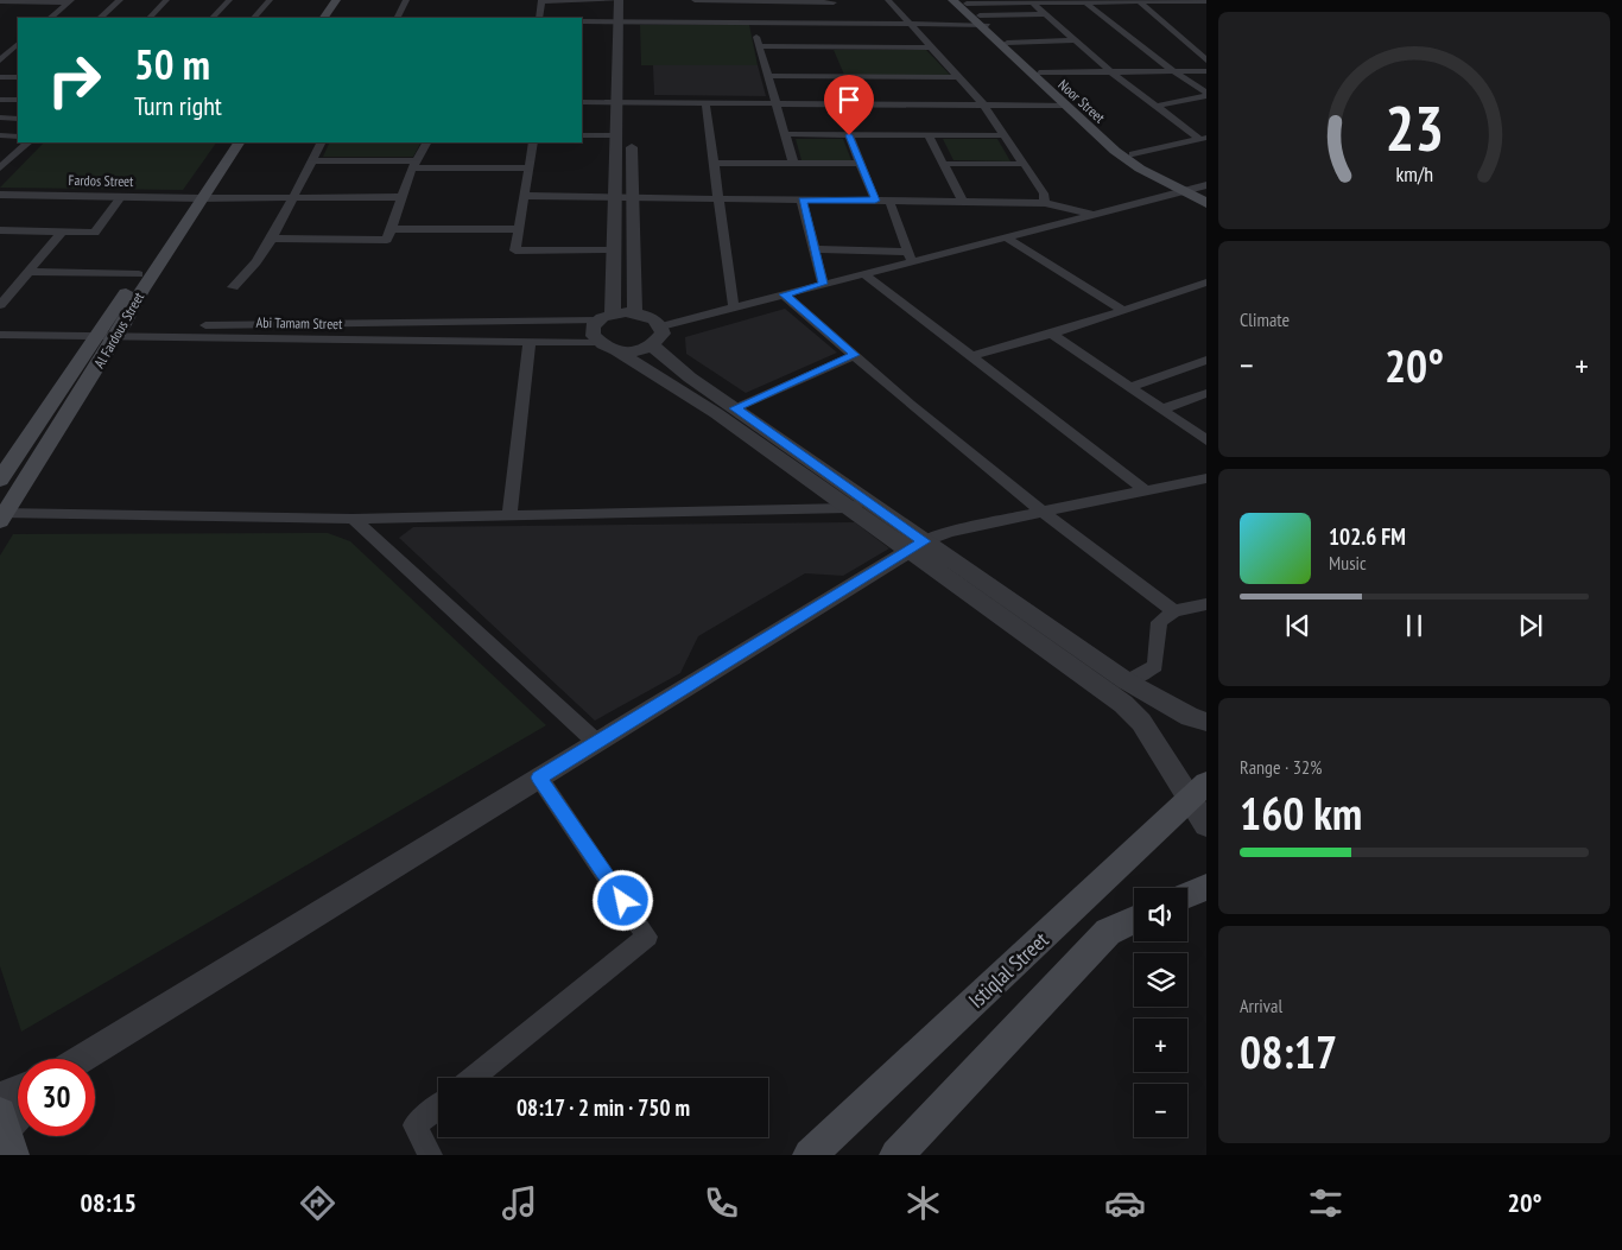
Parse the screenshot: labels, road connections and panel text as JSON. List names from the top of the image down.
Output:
{
  "streets": {
    "main road": ["Noor Street", "Al Fardous Street", "Istiqlal Street"],
    "street": ["Fardos Street", "Abi Tamam Street"]
  },
  "crossings": [
    ["Fardos Street", "Al Fardous Street"],
    ["Abi Tamam Street", "Al Fardous Street"]
  ],
  "page": {
    "turn": ["50 m", "Turn right"],
    "tile": [
      "Climate",
      ["Range · 32%", "160 km"],
      ["Arrival", "08:17"]
    ],
    "heat": ["−", "20°", "+"],
    "song": ["102.6 FM", "Music"],
    "map_buttons": ["+", "−"],
    "limit": "30",
    "trip": "08:17 · 2 min · 750 m",
    "tabs": ["08:15", "20°"],
    "gauge": ["23", "km/h"]
  }
}
